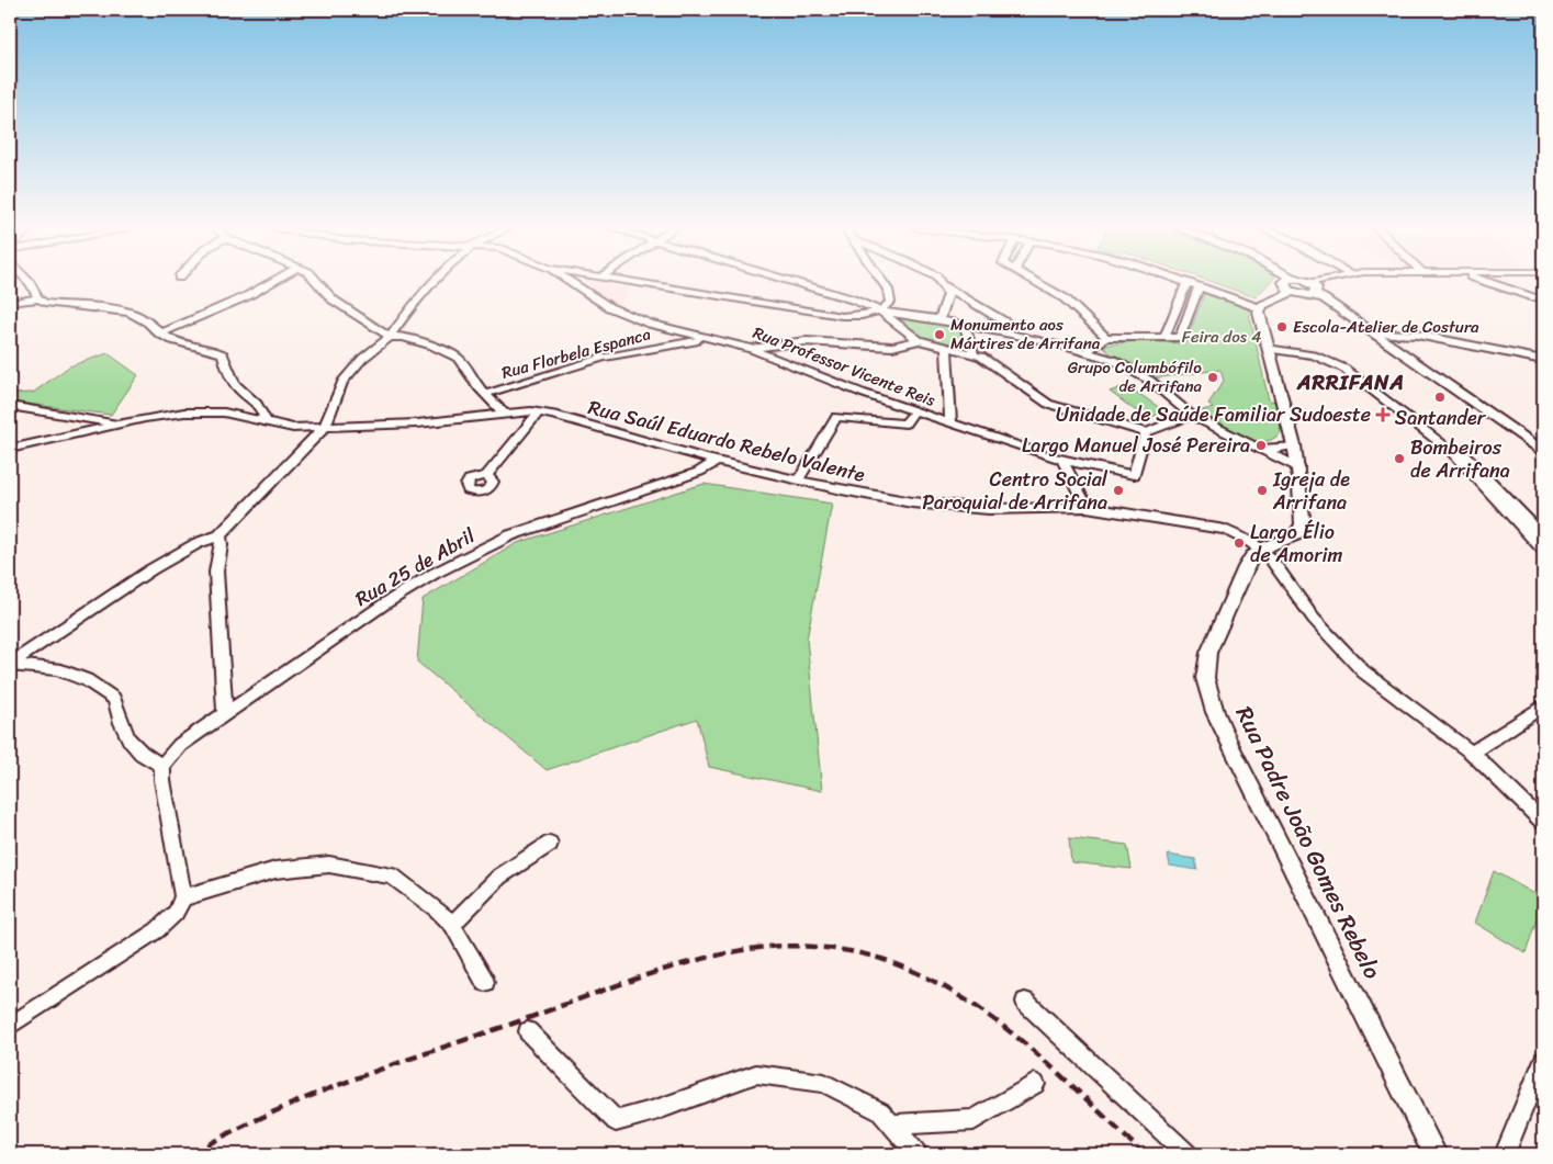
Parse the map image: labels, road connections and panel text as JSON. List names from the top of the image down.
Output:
{
  "streets": {
    "main road": ["Rua Padre João Gomes Rebelo"],
    "street": [
      "Rua Florbela Espanca",
      "Rua Professor Vicente Reis",
      "Rua Saúl Eduardo Rebelo Valente",
      "Rua 25 de Abril"
    ]
  },
  "crossings": [
    ["Rua Florbela Espanca", "Rua Professor Vicente Reis"],
    ["Rua Saúl Eduardo Rebelo Valente", "Rua 25 de Abril"],
    ["Rua Saúl Eduardo Rebelo Valente", "Rua Padre João Gomes Rebelo"]
  ],
  "districts": ["ARRIFANA"],
  "parks": ["Feira dos 4"],
  "places": {
    "other": [
      "Escola-Atelier de Costura",
      "Monumento aos Mártires de Arrifana",
      "Grupo Columbófilo de Arrifana",
      "Santander",
      "Largo Manuel José Pereira",
      "Bombeiros de Arrifana",
      "Centro Social Paroquial de Arrifana",
      "Igreja de Arrifana",
      "Largo Élio de Amorim"
    ],
    "health": ["Unidade de Saúde Familiar Sudoeste"]
  }
}
